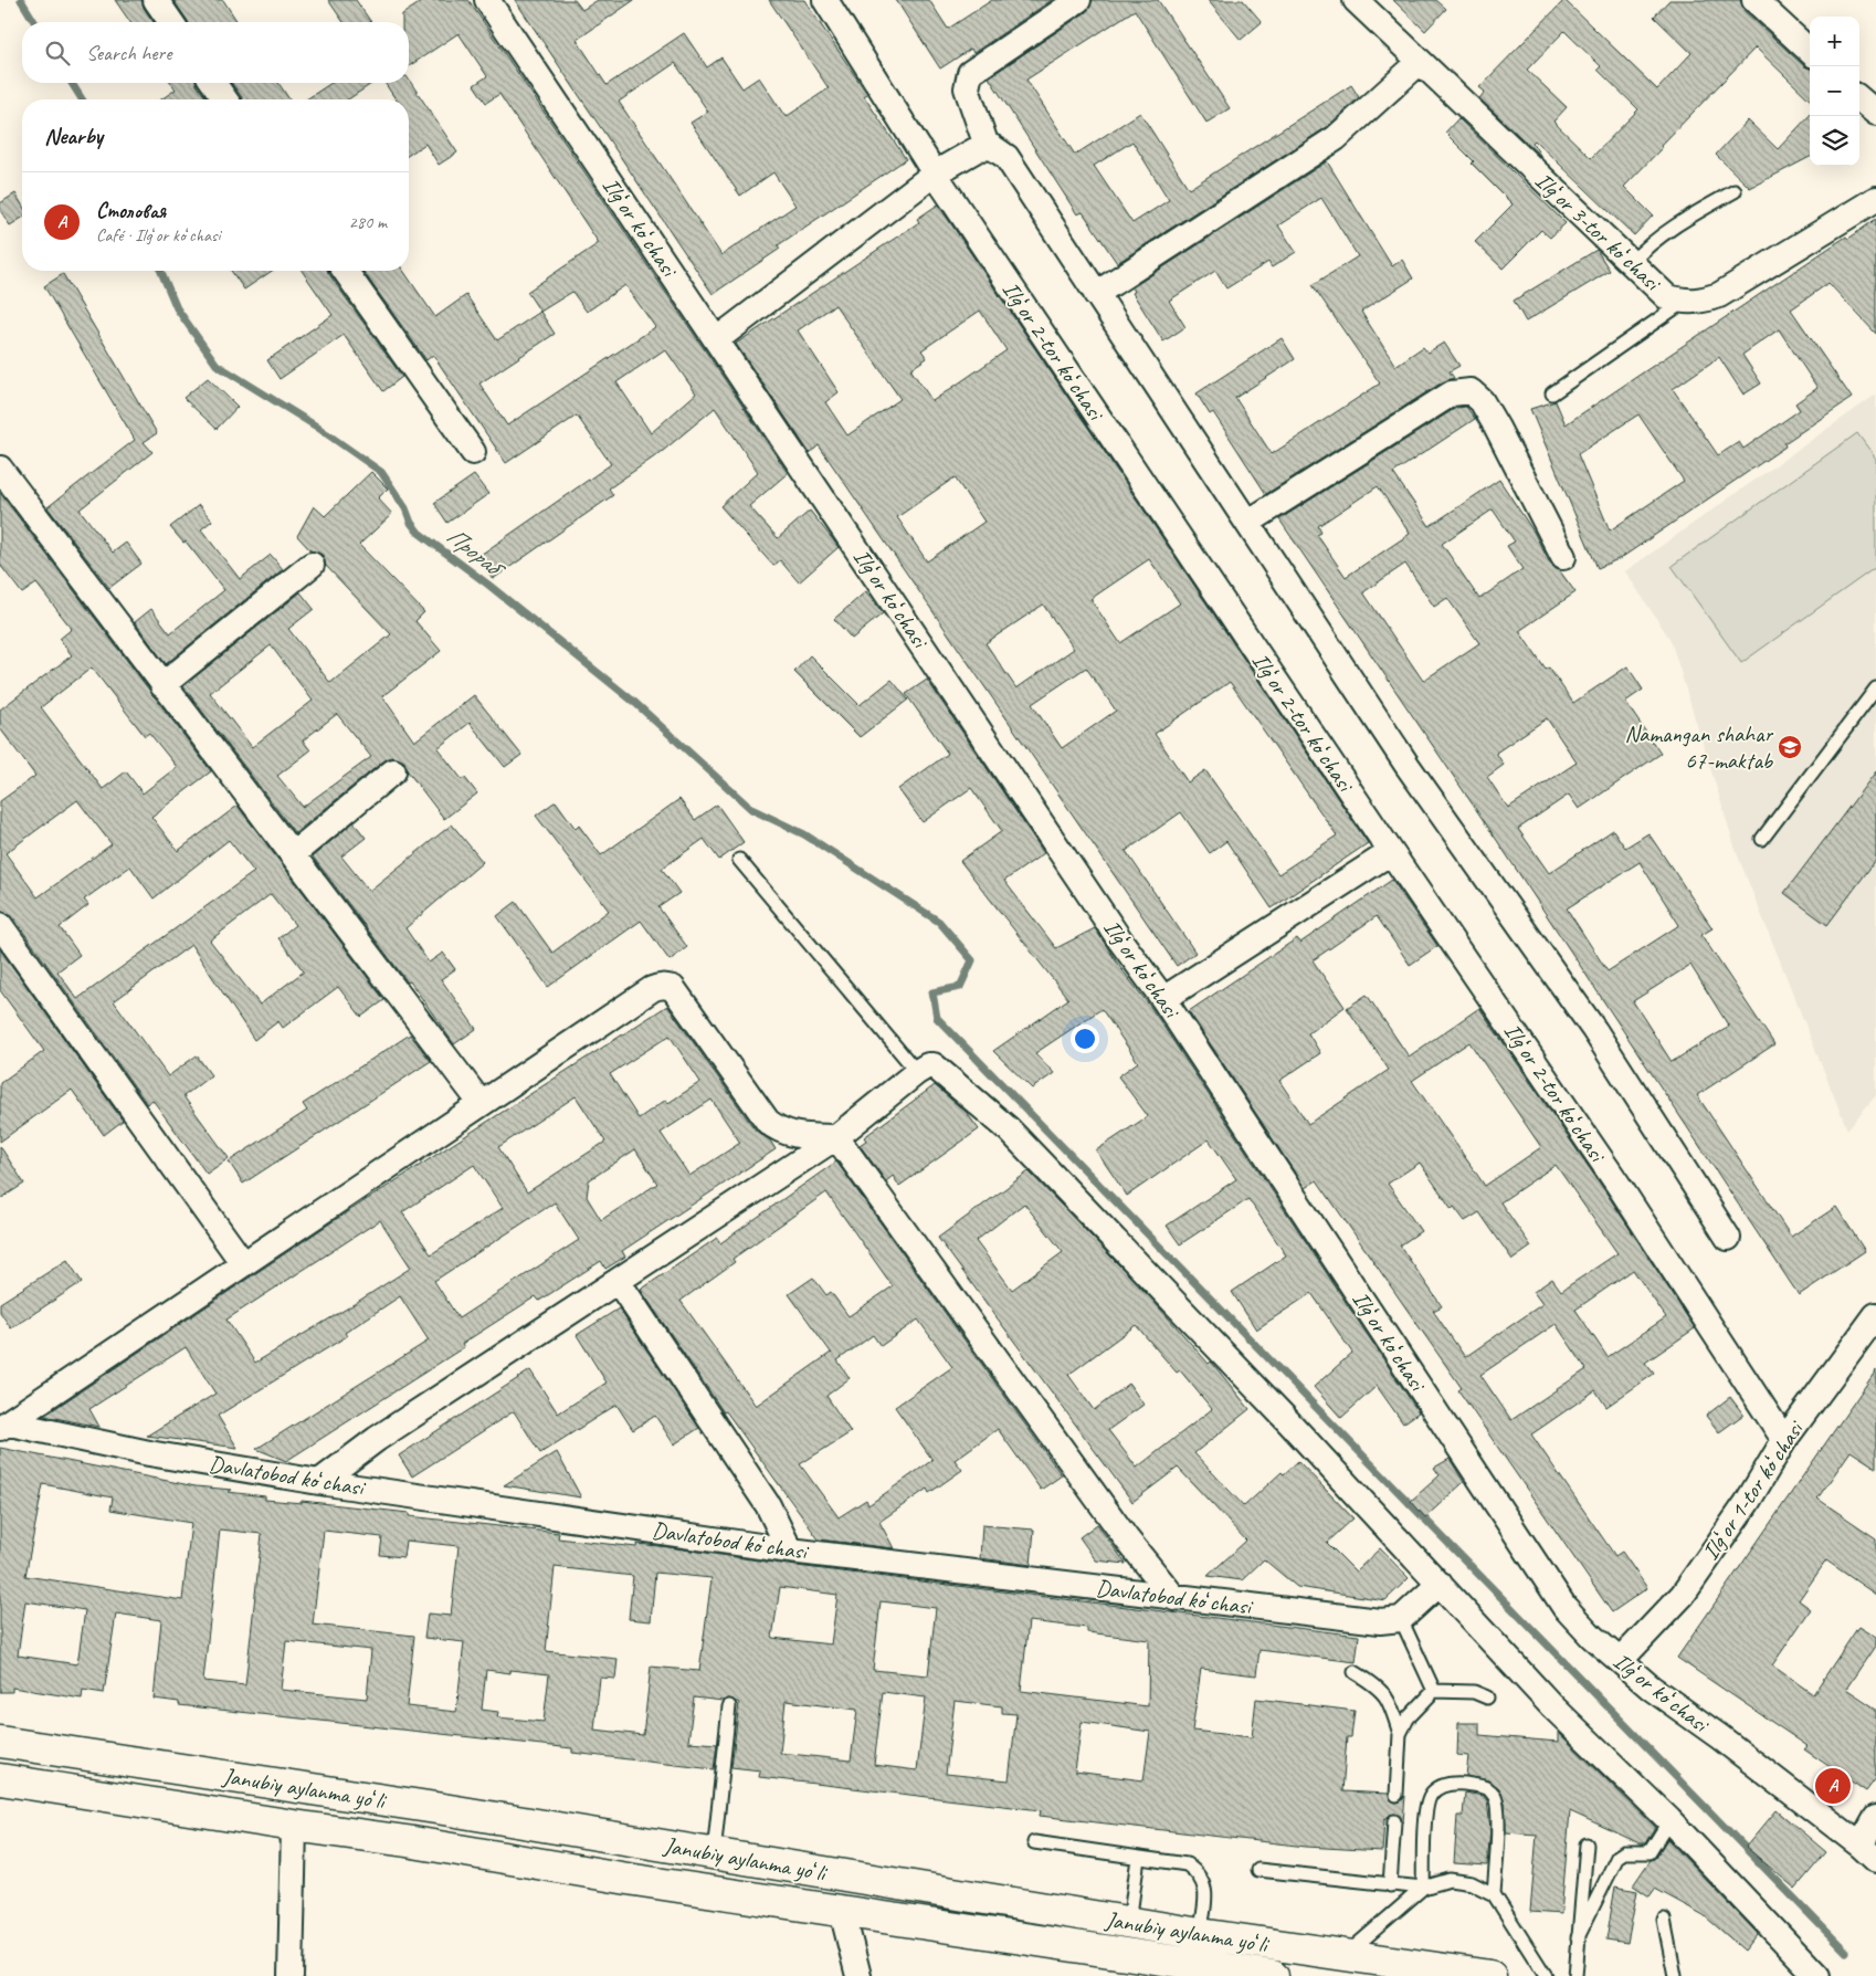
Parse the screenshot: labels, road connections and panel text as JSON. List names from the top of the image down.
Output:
{
  "streets": {
    "highway": ["Janubiy aylanma yoʻli"],
    "street": [
      "Ilgʻor koʻchasi",
      "Ilgʻor 3-tor koʻchasi",
      "Ilgʻor 2-tor koʻchasi",
      "Davlatobod koʻchasi",
      "Ilgʻor 1-tor koʻchasi"
    ]
  },
  "crossings": [
    ["Ilgʻor koʻchasi", "Ilgʻor 1-tor koʻchasi"],
    ["Ilgʻor 2-tor koʻchasi", "Ilgʻor 1-tor koʻchasi"]
  ],
  "water": ["Прораб"],
  "places": {
    "school or university": ["Namangan shahar 67-maktab"]
  },
  "page": {
    "map_buttons": ["+", "−"],
    "search": "Search here",
    "heading": "Nearby",
    "list": [
      {
        "mark": "A",
        "name": "Столовая",
        "note": "Café · Ilgʻor koʻchasi",
        "value": "280 m"
      }
    ],
    "pins": "A"
  }
}
